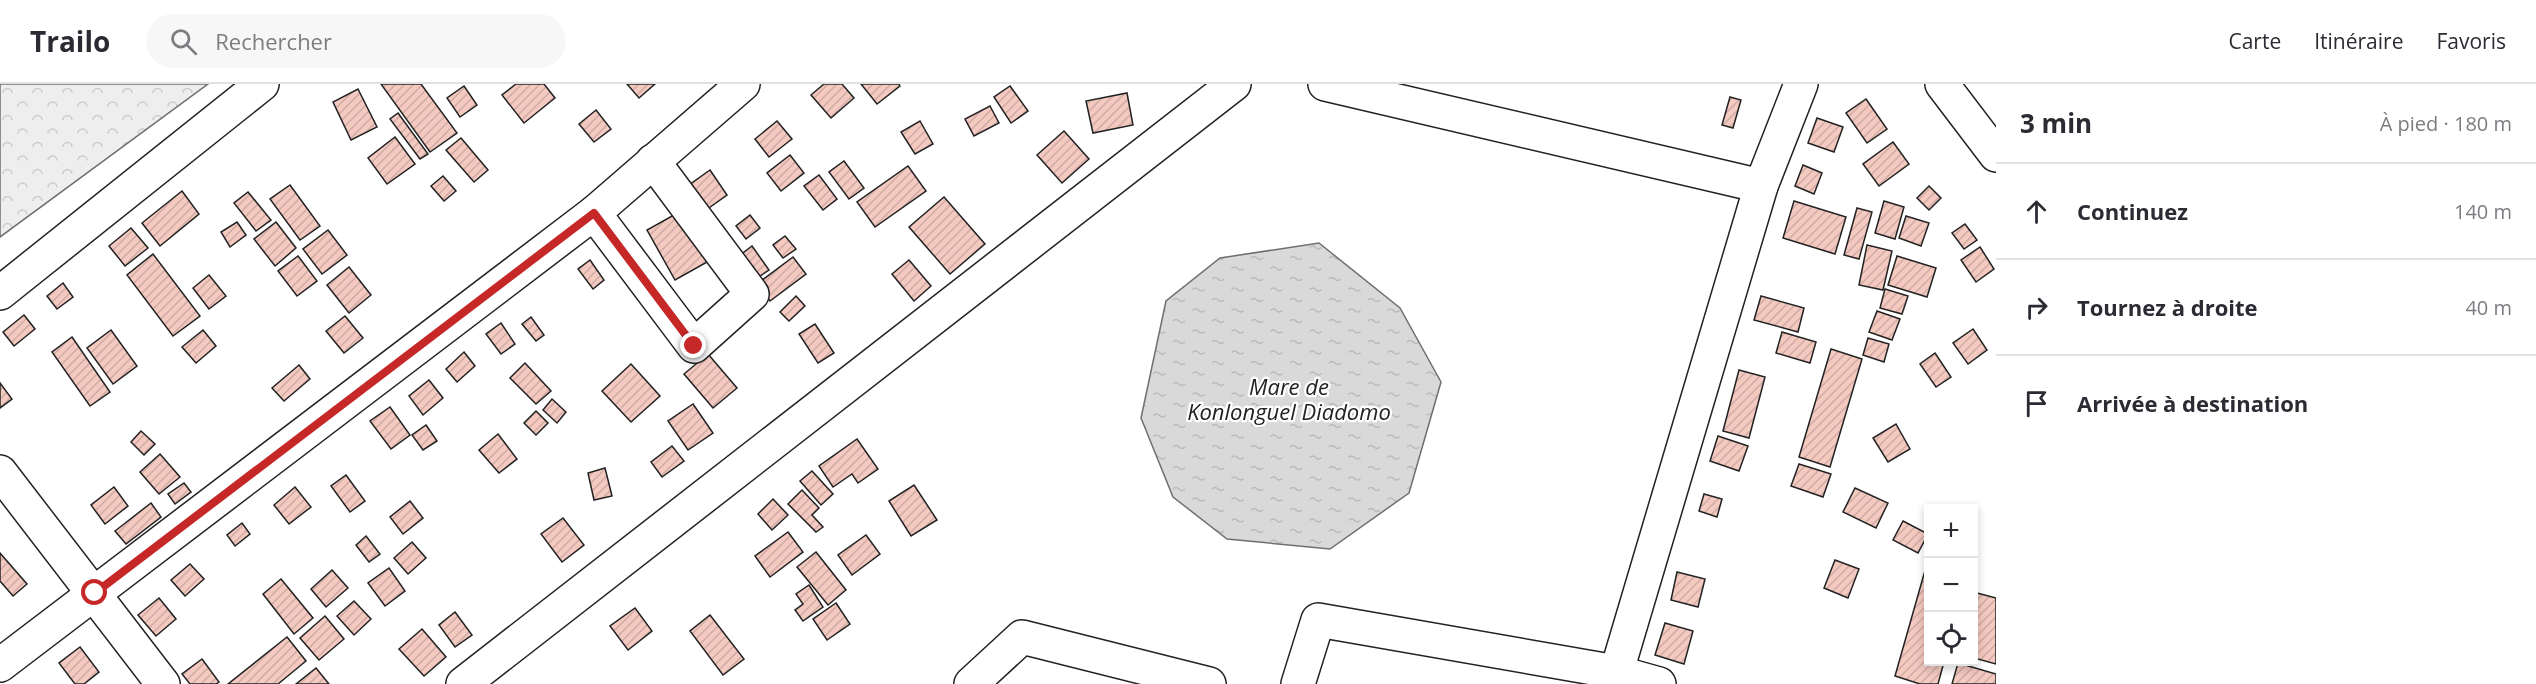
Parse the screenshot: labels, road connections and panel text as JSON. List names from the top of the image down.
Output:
{
  "water": ["Mare de Konlonguel Diadomo"],
  "page": {
    "header": "Trailo",
    "search": "Rechercher",
    "nav": ["Carte", "Itinéraire", "Favoris"],
    "heading": ["3 min", "À pied · 180 m"],
    "list": [
      ["Continuez", "140 m"],
      ["Tournez à droite", "40 m"],
      "Arrivée à destination"
    ],
    "map_buttons": ["+", "−"]
  }
}
